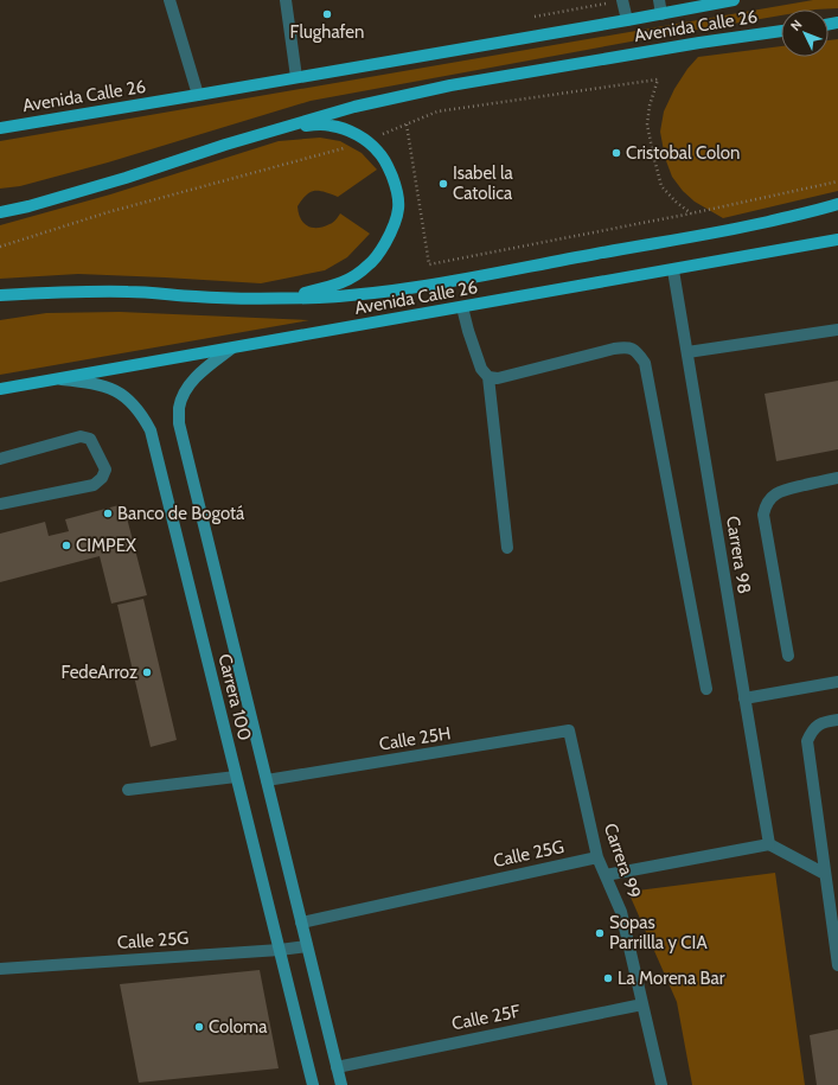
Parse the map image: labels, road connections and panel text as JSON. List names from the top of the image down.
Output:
{
  "streets": {
    "main road": ["Avenida Calle 26", "Carrera 100"],
    "street": [
      "Carrera 98",
      "Calle 25H",
      "Calle 25G",
      "Carrera 99",
      "Calle 25F"
    ]
  },
  "crossings": [
    ["Avenida Calle 26", "Carrera 98"],
    ["Avenida Calle 26", "Carrera 100"],
    ["Carrera 100", "Calle 25H"],
    ["Carrera 100", "Calle 25G"],
    ["Carrera 100", "Calle 25F"],
    ["Calle 25H", "Carrera 99"],
    ["Calle 25G", "Carrera 99"],
    ["Carrera 99", "Calle 25F"]
  ],
  "places": [
    "Flughafen",
    "Cristobal Colon",
    "Isabel la Catolica",
    "Banco de Bogotá",
    "CIMPEX",
    "FedeArroz",
    "Sopas Parrillla y CIA",
    "La Morena Bar",
    "Coloma"
  ],
  "north": "top left"
}
